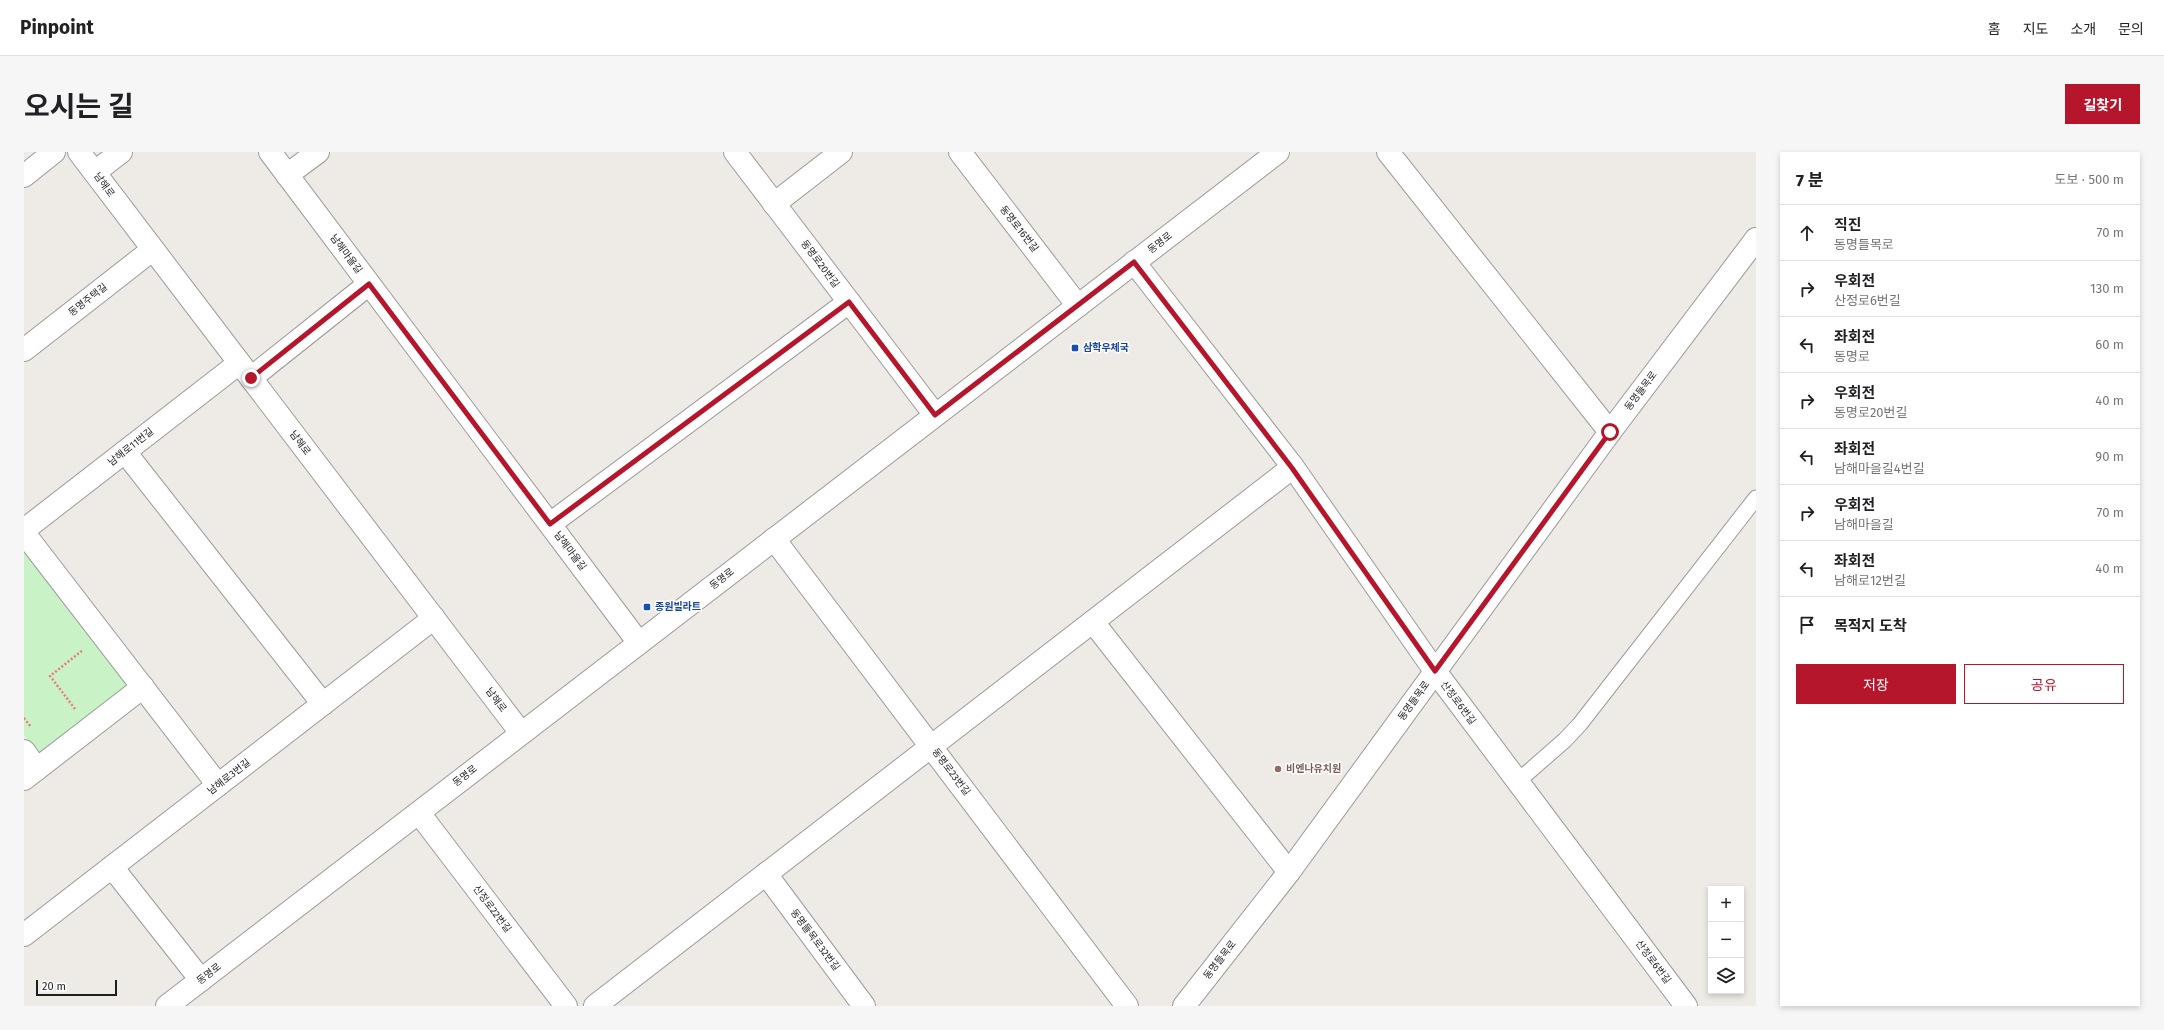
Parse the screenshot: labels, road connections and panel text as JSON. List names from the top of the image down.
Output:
{
  "streets": {
    "street": [
      "남해로",
      "동명로16번길",
      "동명로",
      "남해마을길",
      "동명로20번길",
      "동명주택길",
      "동명들목로",
      "남해로11번길",
      "산정로6번길",
      "동명로23번길",
      "남해로3번길",
      "산정로22번길",
      "동명들목로32번길"
    ]
  },
  "crossings": [
    ["남해로", "동명로"],
    ["남해로", "동명주택길"],
    ["남해로", "남해로11번길"],
    ["남해로", "남해로3번길"],
    ["동명로16번길", "동명로"],
    ["동명로", "남해마을길"],
    ["동명로", "동명로20번길"],
    ["동명로", "산정로6번길"],
    ["동명로", "동명로23번길"],
    ["동명로", "산정로22번길"],
    ["남해마을길", "남해로11번길"],
    ["동명들목로", "산정로6번길"]
  ],
  "places": {
    "transit": ["삼학우체국", "종원빌라트"],
    "other": ["비엔나유치원"]
  },
  "scale_bar": "20 m",
  "page": {
    "header": "Pinpoint",
    "nav": [
      "홈",
      "지도",
      "소개",
      "문의"
    ],
    "title": "오시는 길",
    "buttons": [
      "길찾기",
      ["저장", "공유"]
    ],
    "heading": ["7 분", "도보 · 500 m"],
    "list": [
      ["직진", "동명들목로", "70 m"],
      ["우회전", "산정로6번길", "130 m"],
      ["좌회전", "동명로", "60 m"],
      ["우회전", "동명로20번길", "40 m"],
      ["좌회전", "남해마을길4번길", "90 m"],
      ["우회전", "남해마을길", "70 m"],
      ["좌회전", "남해로12번길", "40 m"],
      "목적지 도착"
    ],
    "map_buttons": ["+", "−"],
    "scale": "20 m"
  }
}
